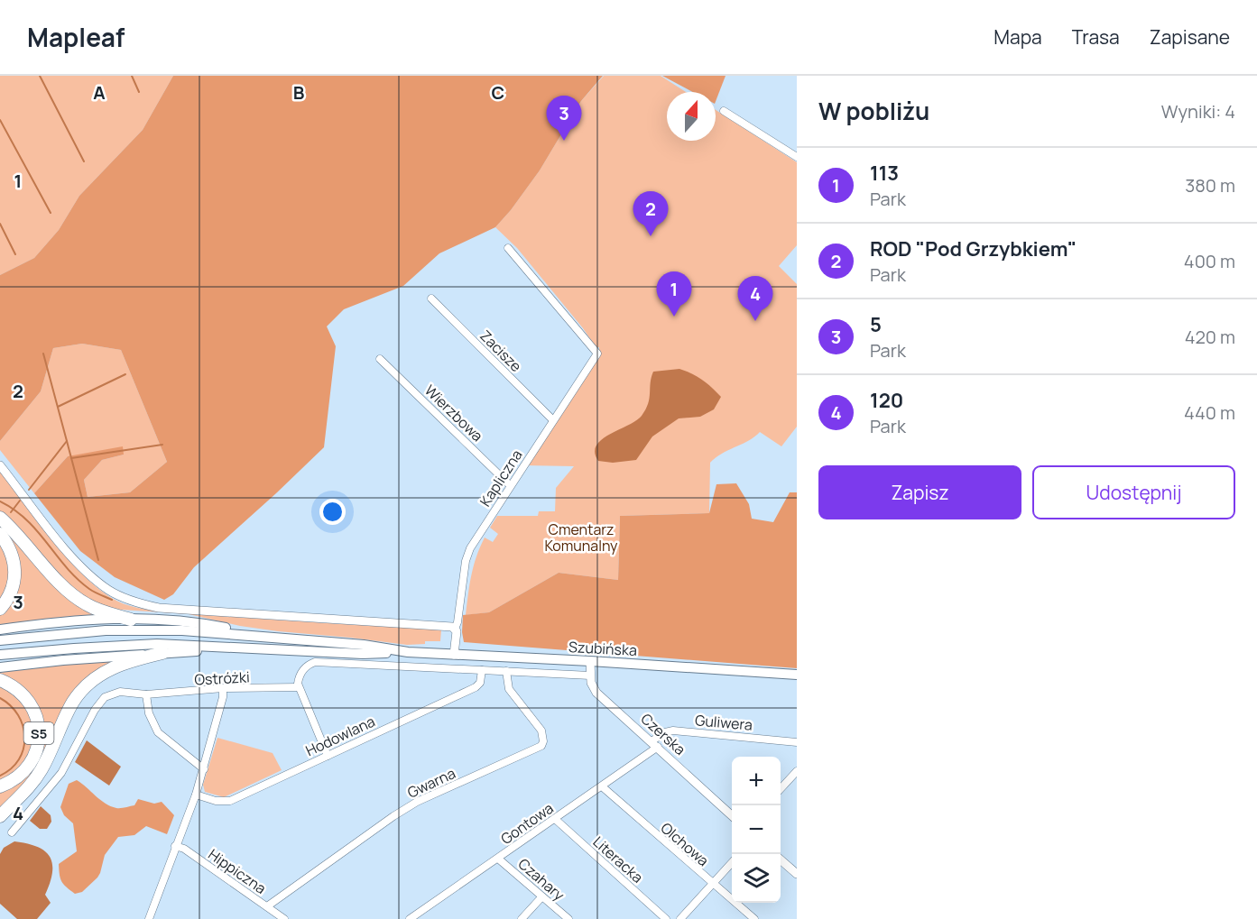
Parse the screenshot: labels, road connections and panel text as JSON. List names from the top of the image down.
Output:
{
  "streets": {
    "highway": ["S5"],
    "main road": ["Szubińska"],
    "street": [
      "Zacisze",
      "Wierzbowa",
      "Kapliczna",
      "Ostróżki",
      "Guliwera",
      "Czerska",
      "Hodowlana",
      "Gwarna",
      "Gontowa",
      "Olchowa",
      "Literacka",
      "Hippiczna",
      "Czahary"
    ]
  },
  "crossings": [
    ["Zacisze", "Kapliczna"],
    ["Wierzbowa", "Kapliczna"],
    ["Szubińska", "Ostróżki"],
    ["Szubińska", "Czerska"],
    ["Szubińska", "Hodowlana"],
    ["Szubińska", "Gwarna"],
    ["Guliwera", "Czerska"],
    ["Guliwera", "Gontowa"],
    ["Czerska", "Gontowa"],
    ["Gwarna", "Hippiczna"],
    ["Gontowa", "Olchowa"],
    ["Gontowa", "Literacka"],
    ["Gontowa", "Czahary"]
  ],
  "parks": ["Cmentarz Komunalny"],
  "north": "top",
  "page": {
    "header": "Mapleaf",
    "nav": ["Mapa", "Trasa", "Zapisane"],
    "heading": ["W pobliżu", "Wyniki: 4"],
    "pins": [
      "3",
      "2",
      "1",
      "4"
    ],
    "list": [
      {
        "mark": "1",
        "name": "113",
        "note": "Park",
        "value": "380 m"
      },
      {
        "mark": "2",
        "name": "ROD \"Pod Grzybkiem\"",
        "note": "Park",
        "value": "400 m"
      },
      {
        "mark": "3",
        "name": "5",
        "note": "Park",
        "value": "420 m"
      },
      {
        "mark": "4",
        "name": "120",
        "note": "Park",
        "value": "440 m"
      }
    ],
    "buttons": ["Zapisz", "Udostępnij"],
    "map_buttons": ["+", "−"]
  },
  "grid": {
    "columns": ["A", "B", "C"],
    "rows": [
      "1",
      "2",
      "3",
      "4"
    ]
  }
}
